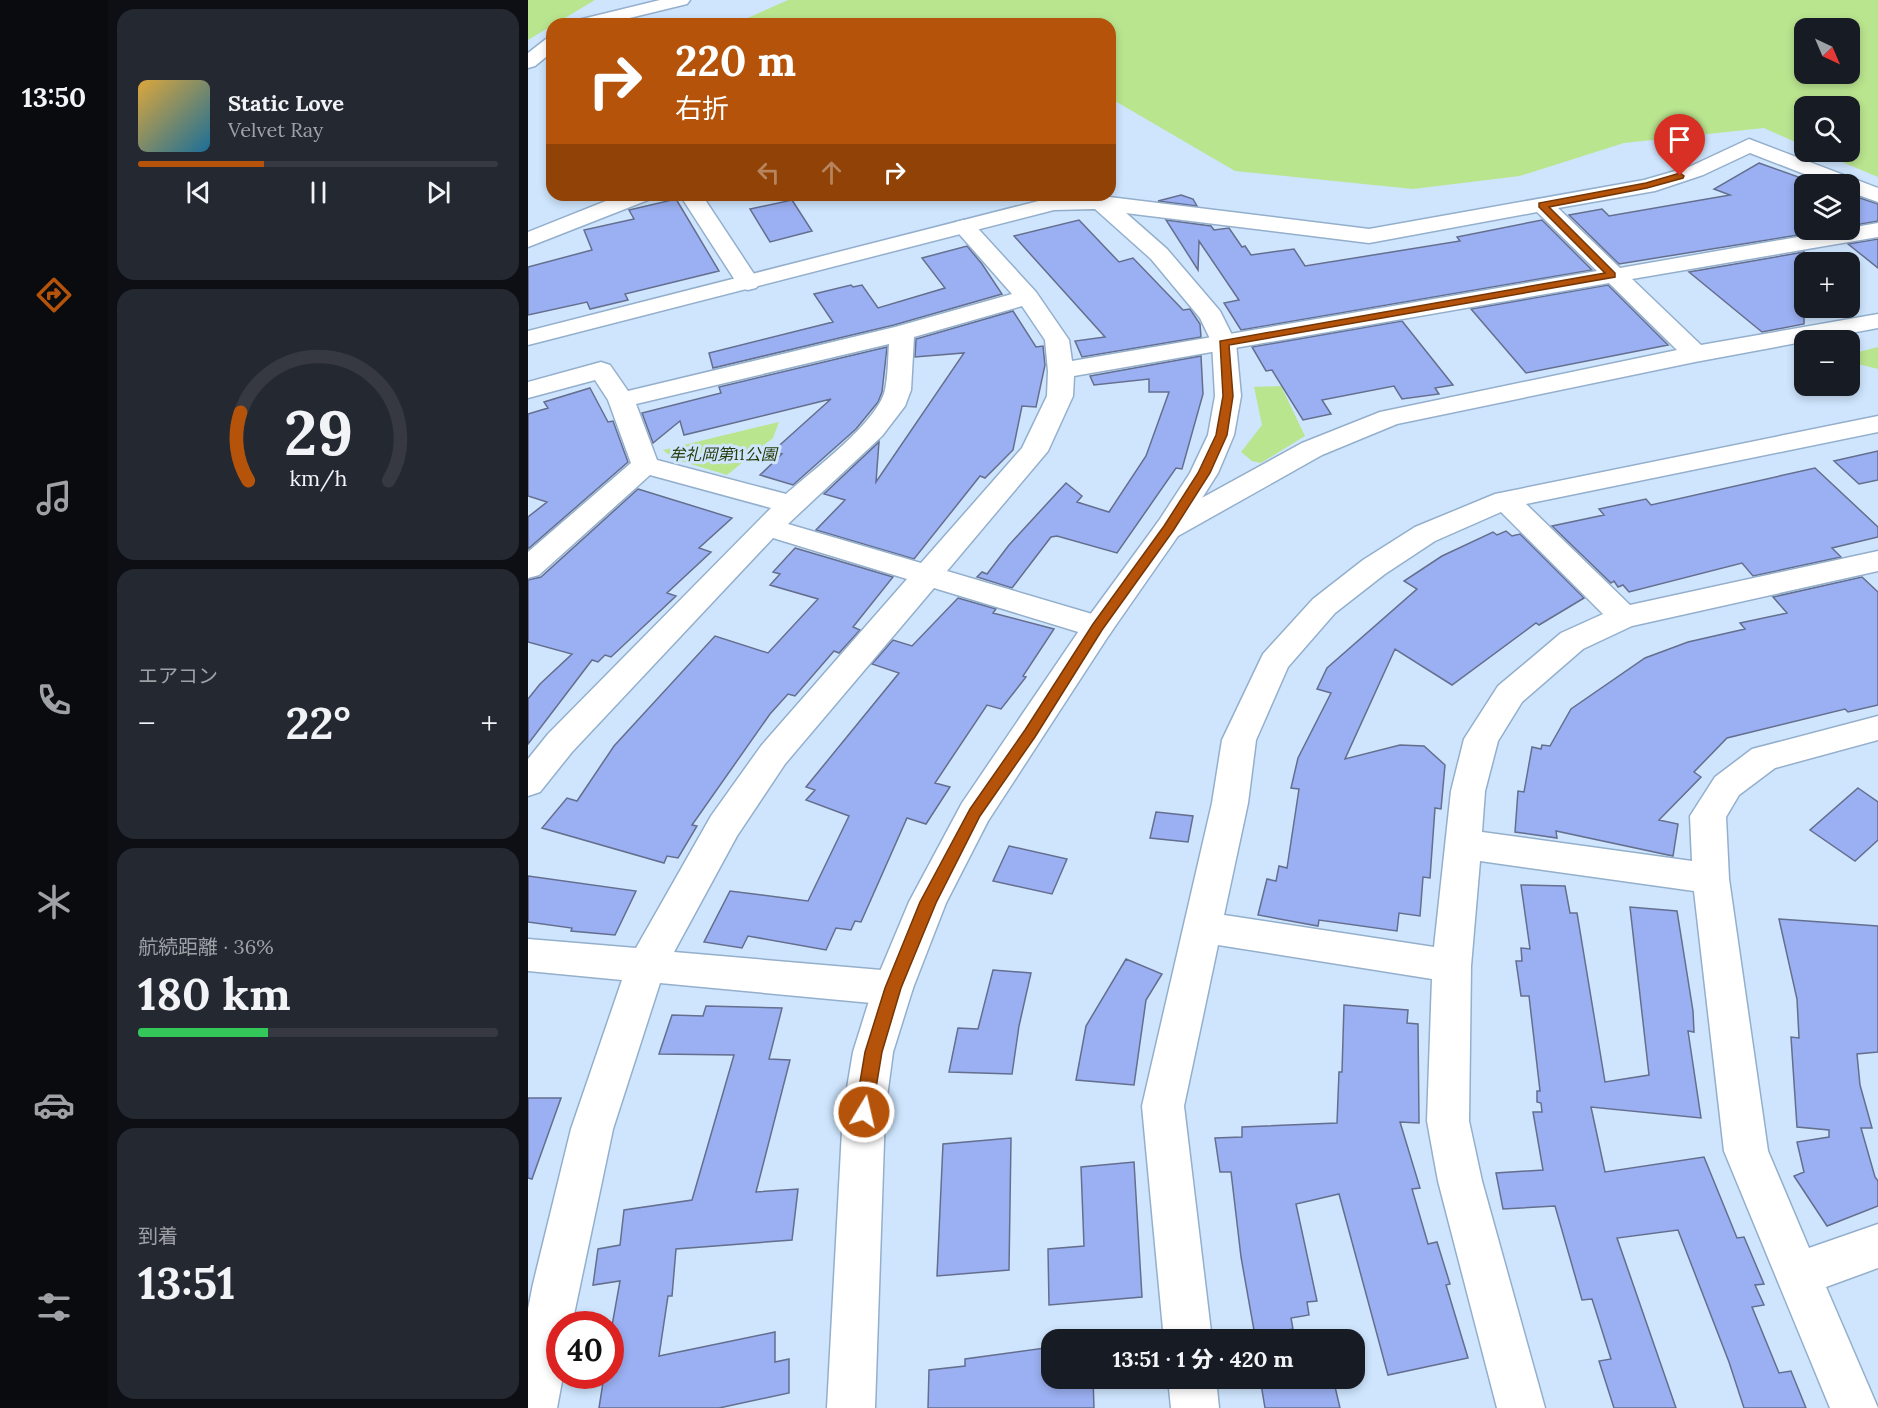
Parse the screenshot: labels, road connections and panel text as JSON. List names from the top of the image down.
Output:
{
  "parks": ["牟礼岡第11公園"],
  "north": "bottom right",
  "page": {
    "tabs": "13:50",
    "map_buttons": ["+", "−"],
    "turn": ["220 m", "右折"],
    "song": ["Static Love", "Velvet Ray"],
    "tile": [
      "エアコン",
      ["航続距離 · 36%", "180 km"],
      ["到着", "13:51"]
    ],
    "heat": ["−", "22°", "+"],
    "limit": "40",
    "trip": "13:51 · 1 分 · 420 m",
    "gauge": ["29", "km/h"]
  }
}
